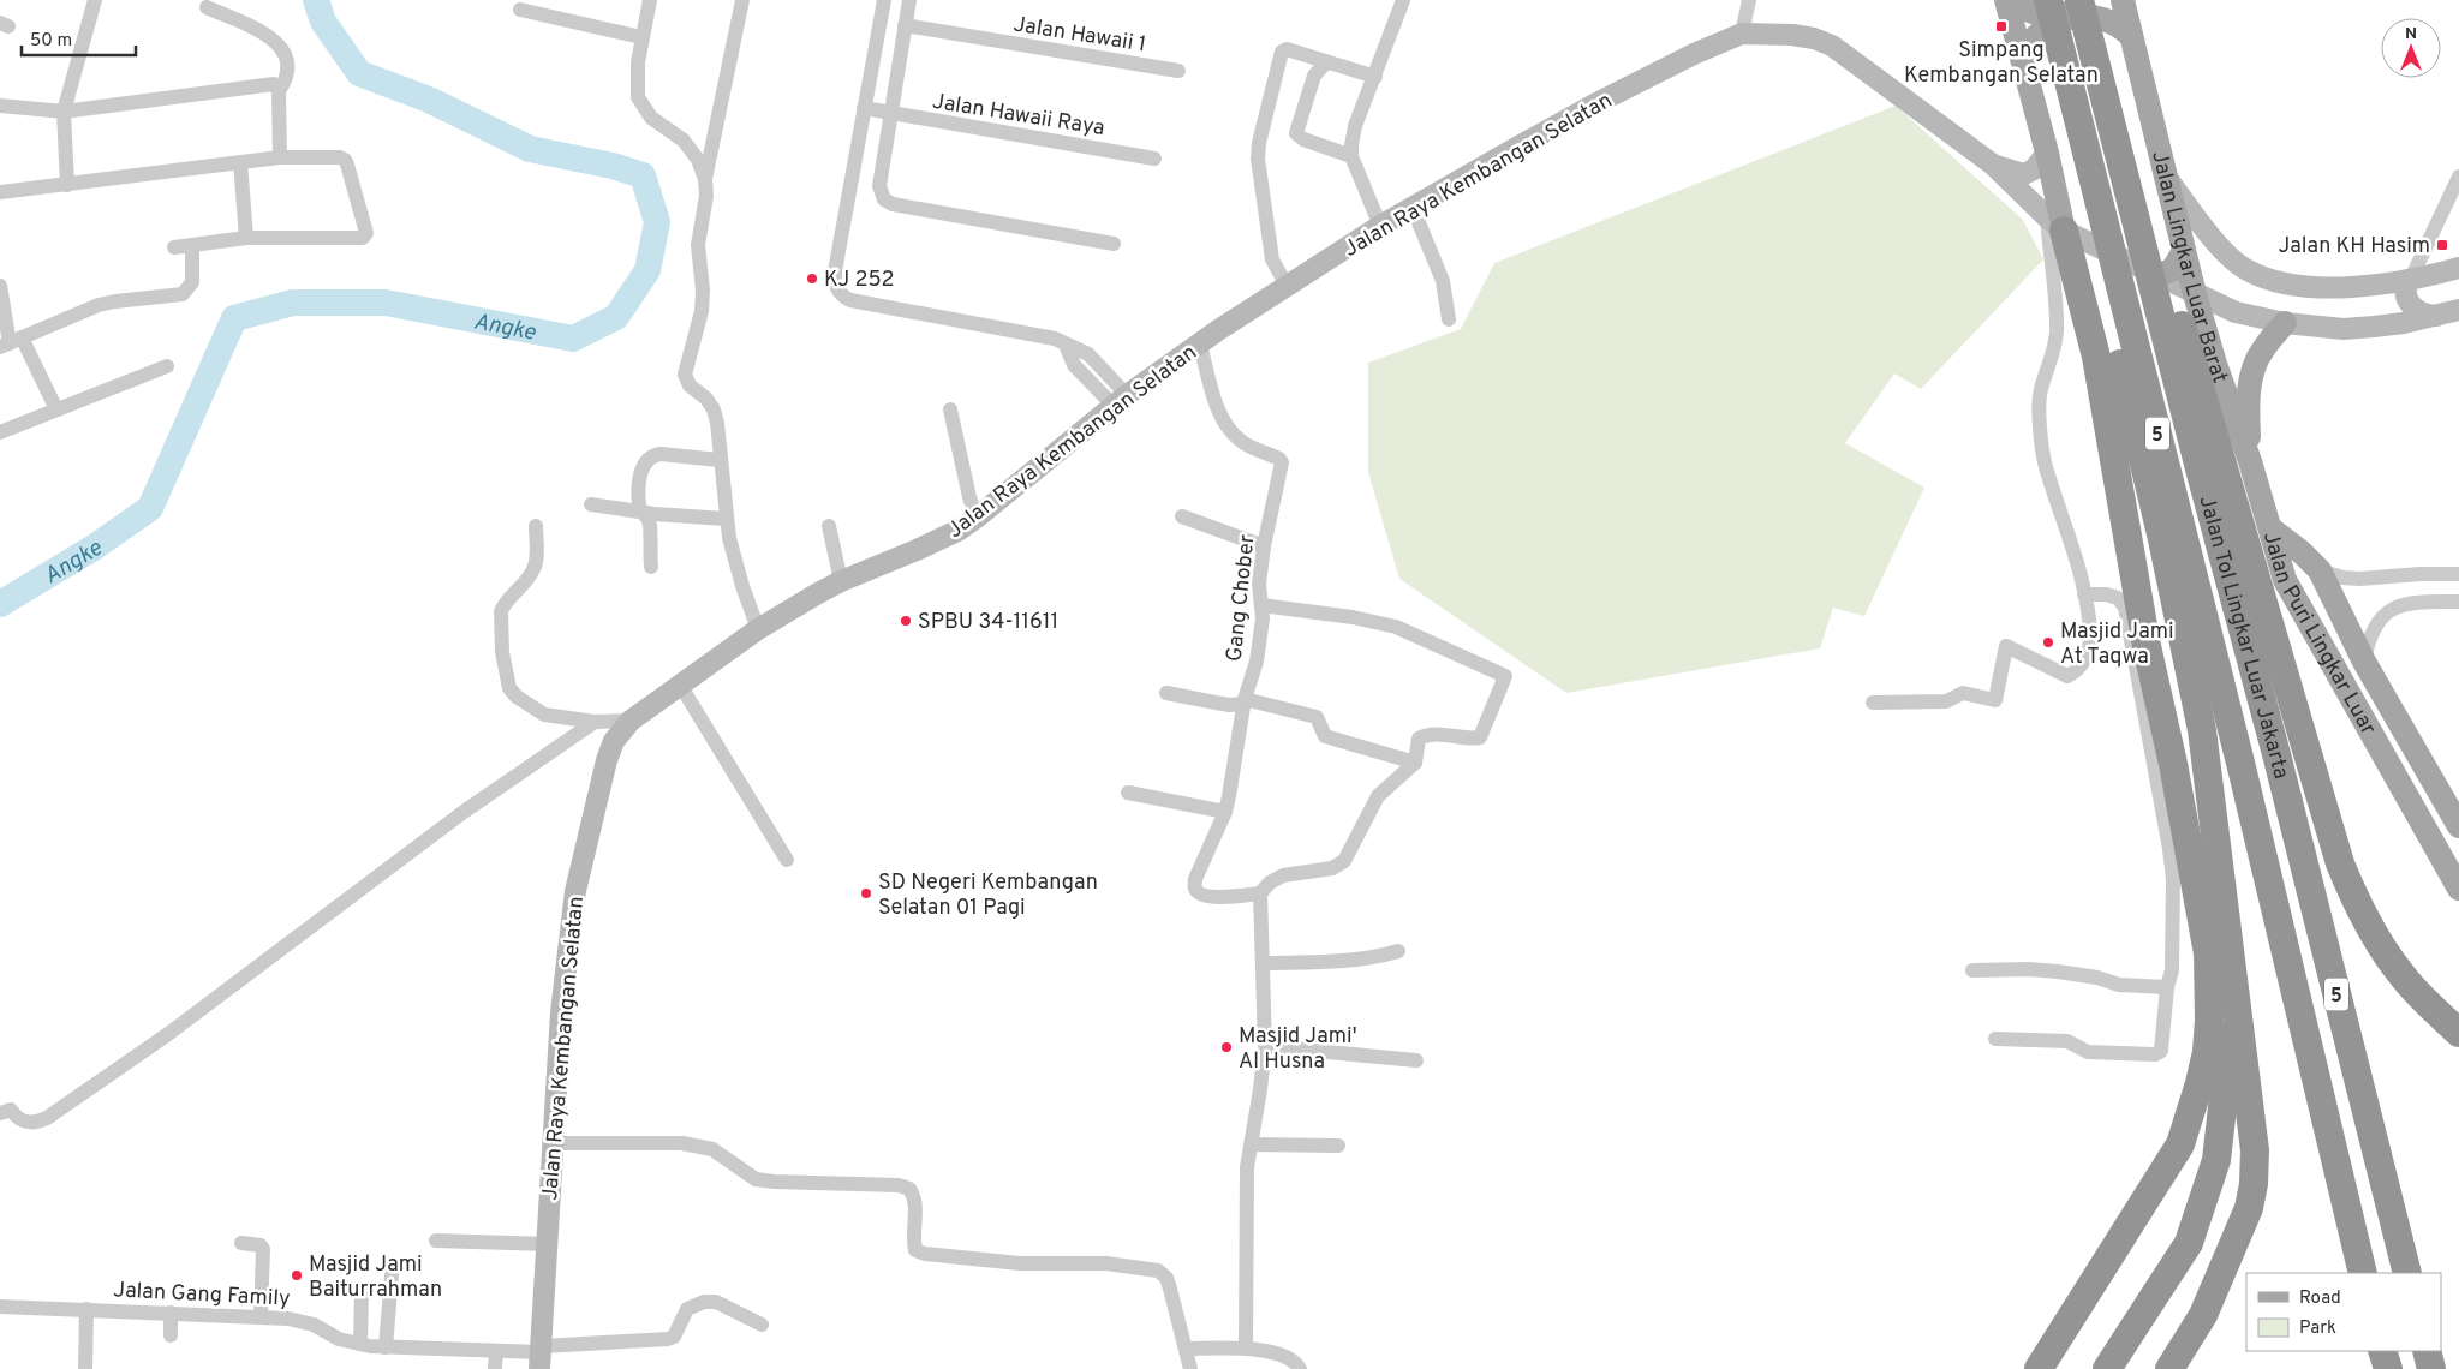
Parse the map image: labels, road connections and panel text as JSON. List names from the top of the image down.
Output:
{
  "streets": {
    "highway": ["5", "Jalan Tol Lingkar Luar Jakarta"],
    "main road": ["Jalan Raya Kembangan Selatan", "Jalan Lingkar Luar Barat", "Jalan Puri Lingkar Luar"],
    "street": [
      "Jalan Hawaii 1",
      "Jalan Hawaii Raya",
      "Gang Chober",
      "Jalan Gang Family"
    ]
  },
  "crossings": [
    ["Jalan Raya Kembangan Selatan", "Jalan Lingkar Luar Barat"],
    ["Jalan Raya Kembangan Selatan", "Gang Chober"],
    ["Jalan Raya Kembangan Selatan", "Jalan Gang Family"],
    ["Jalan Lingkar Luar Barat", "Jalan Puri Lingkar Luar"]
  ],
  "water": ["Angke"],
  "places": {
    "transit": ["Simpang Kembangan Selatan", "Jalan KH Hasim"],
    "other": [
      "KJ 252",
      "SPBU 34-11611",
      "Masjid Jami At Taqwa",
      "SD Negeri Kembangan Selatan 01 Pagi",
      "Masjid Jami' Al Husna",
      "Masjid Jami Baiturrahman"
    ]
  },
  "legend": ["Road", "Park"],
  "scale_bar": "50 m",
  "north": "top"
}
